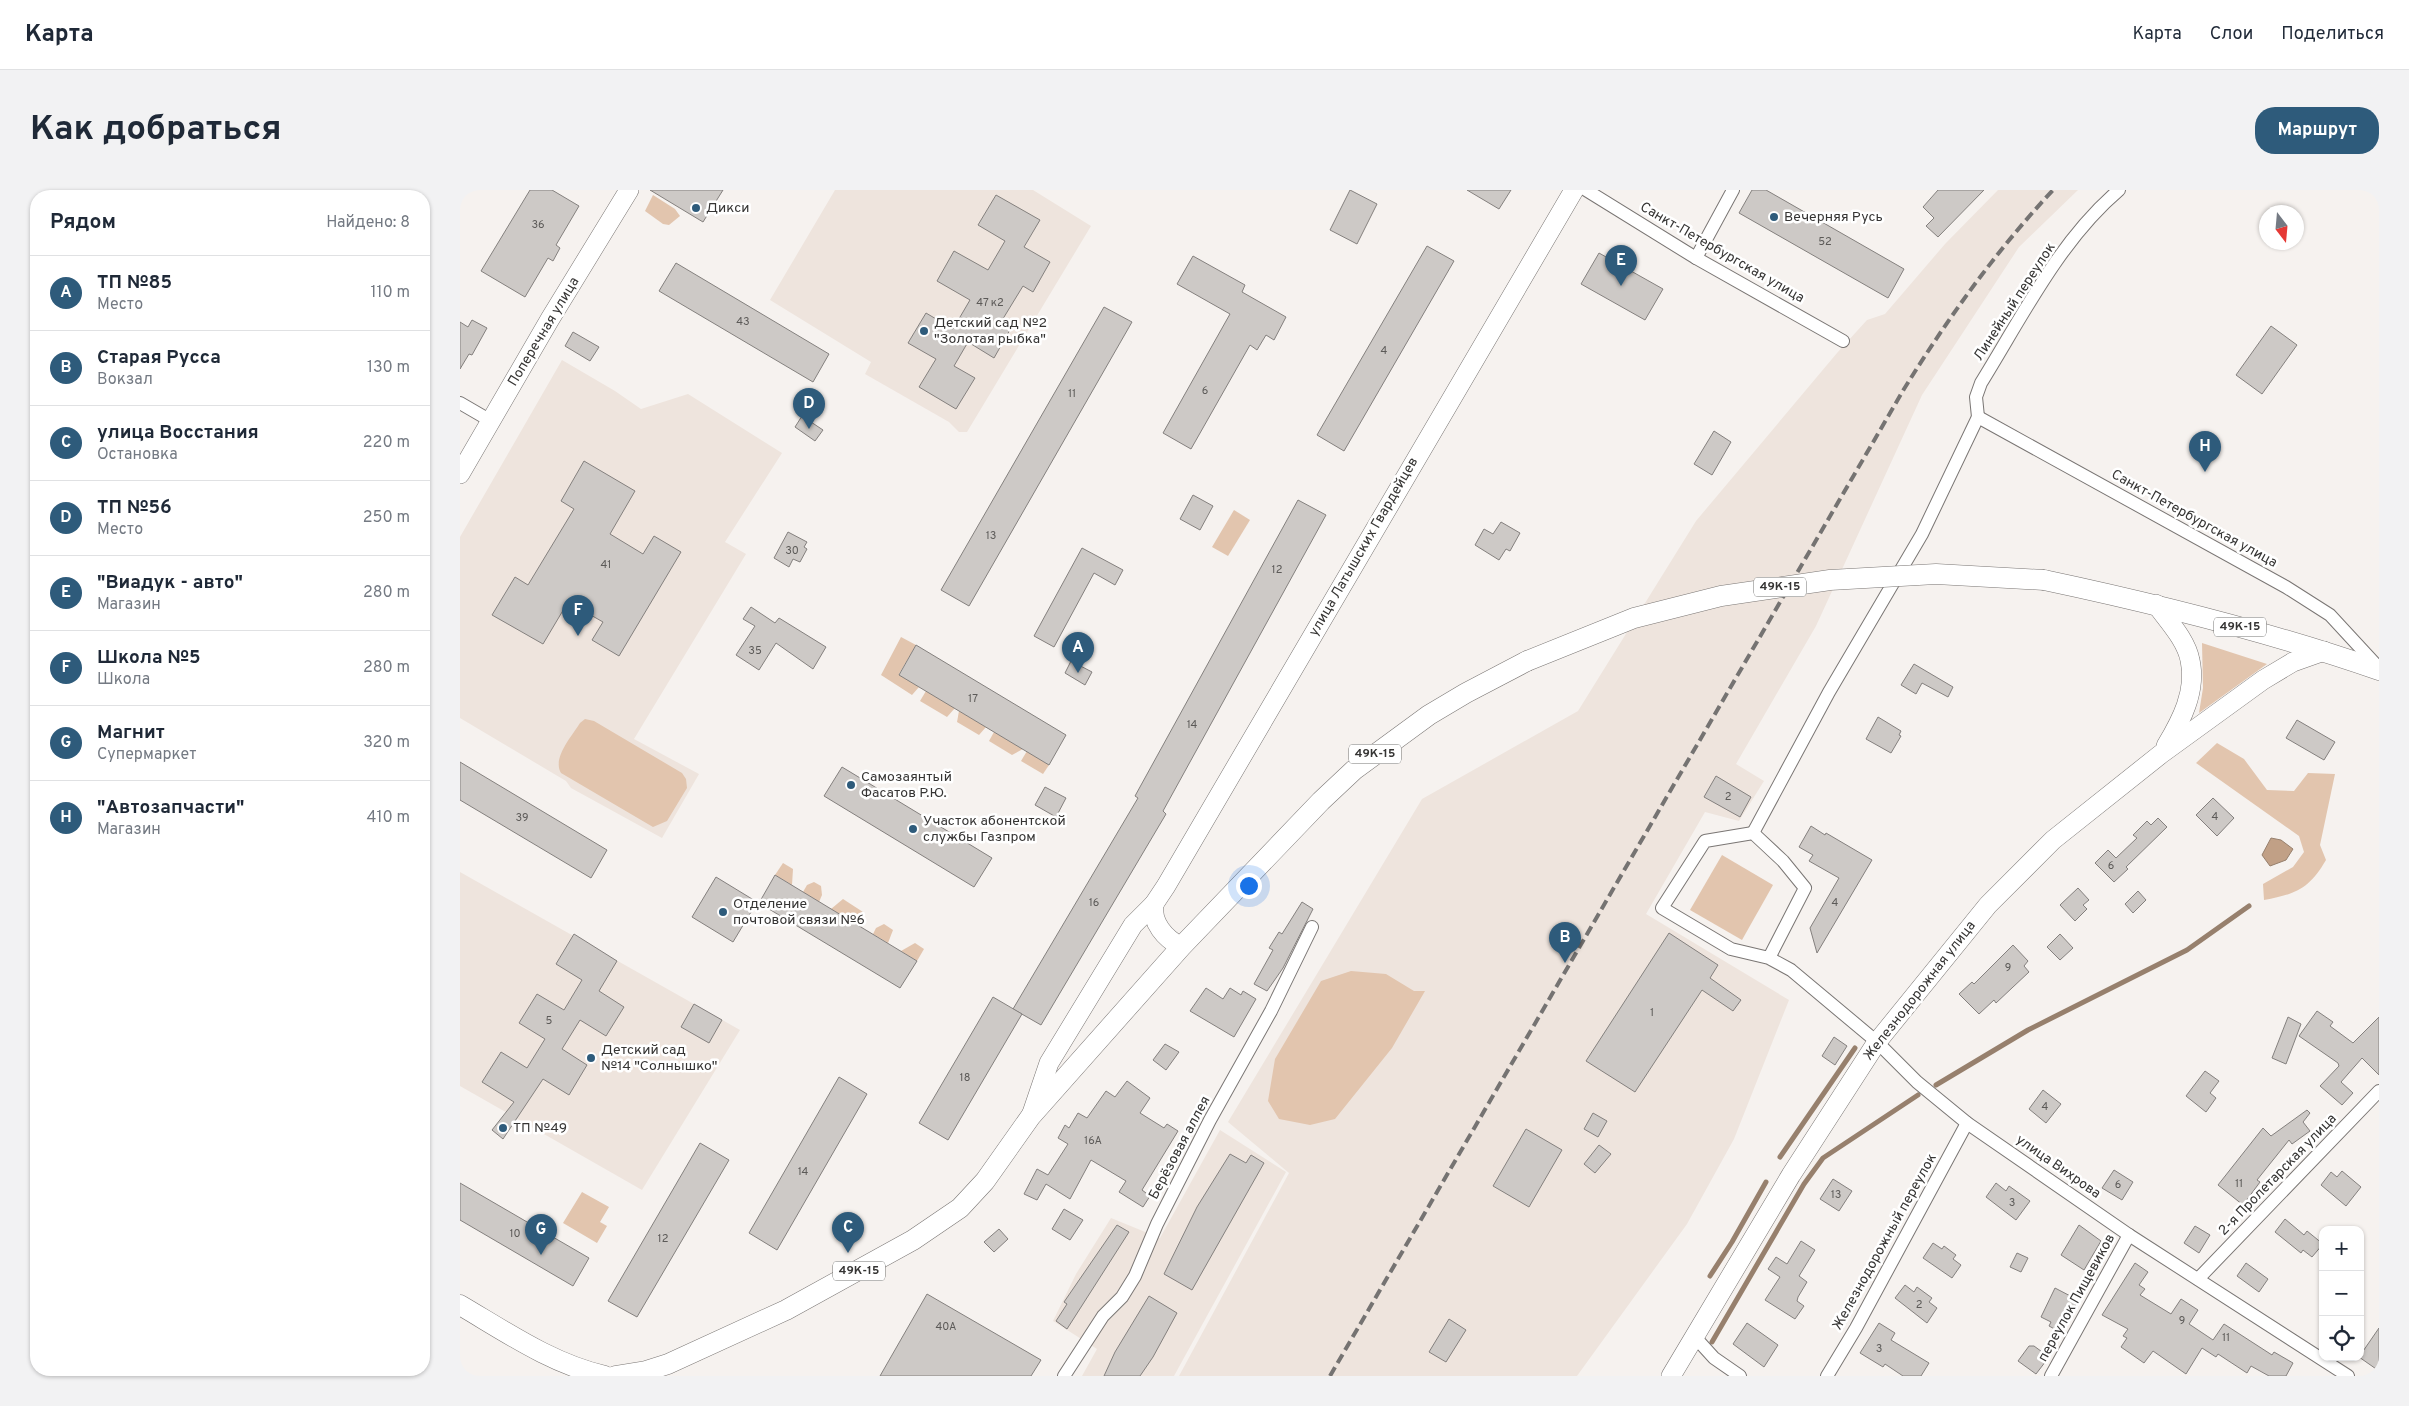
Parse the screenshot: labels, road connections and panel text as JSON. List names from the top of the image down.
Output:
{
  "streets": {
    "main road": [
      "Поперечная улица",
      "улица Латышских Гвардейцев",
      "49К-15",
      "Железнодорожная улица"
    ],
    "street": [
      "Санкт-Петербургская улица",
      "Линейный переулок",
      "Берёзовая аллея",
      "улица Вихрова",
      "2-я Пролетарская улица",
      "Железнодорожный переулок",
      "переулок Пищевиков"
    ]
  },
  "crossings": [
    ["Санкт-Петербургская улица", "Линейный переулок"],
    ["Санкт-Петербургская улица", "49К-15"],
    ["улица Латышских Гвардейцев", "49К-15"],
    ["49К-15", "Железнодорожная улица"],
    ["Железнодорожная улица", "улица Вихрова"],
    ["улица Вихрова", "2-я Пролетарская улица"],
    ["улица Вихрова", "Железнодорожный переулок"],
    ["улица Вихрова", "переулок Пищевиков"]
  ],
  "places": [
    "Дикси",
    "Вечерняя Русь",
    "Детский сад №2 \"Золотая рыбка\"",
    "Самозаянтый Фасатов Р.Ю.",
    "Участок абонентской службы Газпром",
    "Отделение почтовой связи №6",
    "Детский сад №14 \"Солнышко\"",
    "ТП №49"
  ],
  "house_numbers": [
    "36",
    "52",
    "47 к2",
    "43",
    "4",
    "6",
    "11",
    "13",
    "30",
    "41",
    "12",
    "35",
    "17",
    "14",
    "2",
    "4",
    "39",
    "6",
    "16",
    "4",
    "9",
    "1",
    "5",
    "18",
    "4",
    "16А",
    "14",
    "11",
    "6",
    "13",
    "3",
    "10",
    "12",
    "2",
    "9",
    "40А",
    "11",
    "3"
  ],
  "north": "bottom",
  "page": {
    "header": "Карта",
    "nav": ["Карта", "Слои", "Поделиться"],
    "buttons": "Маршрут",
    "title": "Как добраться",
    "heading": ["Рядом", "Найдено: 8"],
    "pins": [
      "E",
      "D",
      "H",
      "F",
      "A",
      "B",
      "C",
      "G"
    ],
    "list": [
      {
        "mark": "A",
        "name": "ТП №85",
        "note": "Место",
        "value": "110 m"
      },
      {
        "mark": "B",
        "name": "Старая Русса",
        "note": "Вокзал",
        "value": "130 m"
      },
      {
        "mark": "C",
        "name": "улица Восстания",
        "note": "Остановка",
        "value": "220 m"
      },
      {
        "mark": "D",
        "name": "ТП №56",
        "note": "Место",
        "value": "250 m"
      },
      {
        "mark": "E",
        "name": "\"Виадук - авто\"",
        "note": "Магазин",
        "value": "280 m"
      },
      {
        "mark": "F",
        "name": "Школа №5",
        "note": "Школа",
        "value": "280 m"
      },
      {
        "mark": "G",
        "name": "Магнит",
        "note": "Супермаркет",
        "value": "320 m"
      },
      {
        "mark": "H",
        "name": "\"Автозапчасти\"",
        "note": "Магазин",
        "value": "410 m"
      }
    ],
    "map_buttons": ["+", "−"]
  }
}
